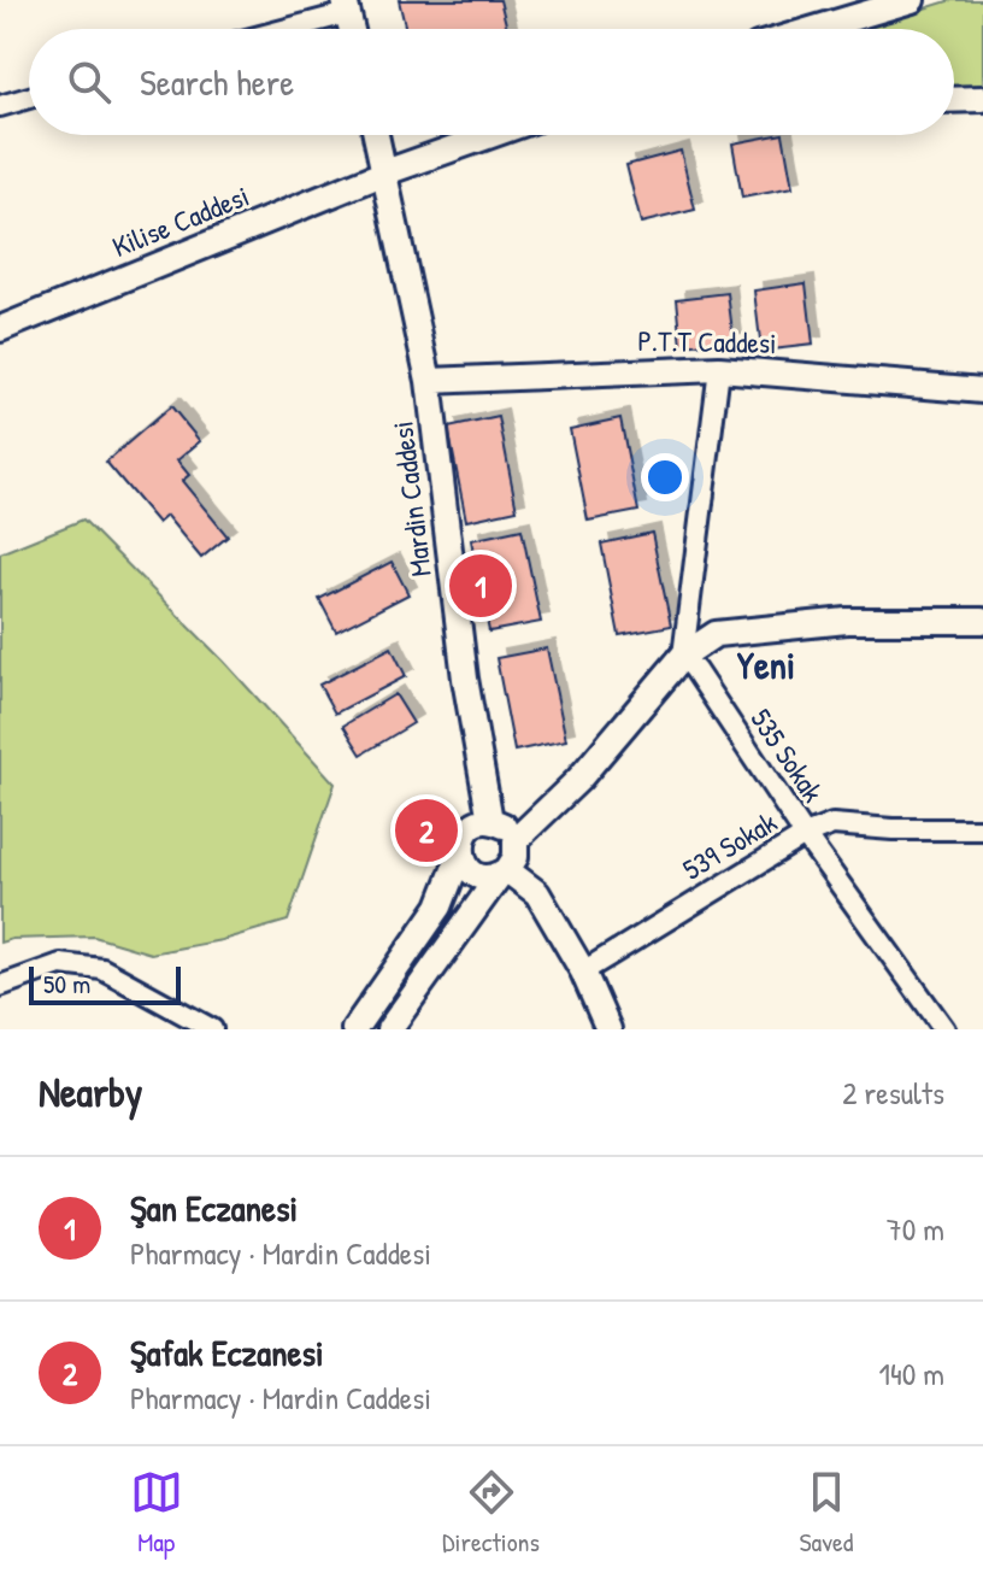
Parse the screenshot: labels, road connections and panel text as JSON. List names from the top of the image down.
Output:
{
  "streets": {
    "street": [
      "Kilise Caddesi",
      "P.T.T Caddesi",
      "Mardin Caddesi",
      "535 Sokak",
      "539 Sokak"
    ]
  },
  "crossings": [
    ["Kilise Caddesi", "Mardin Caddesi"],
    ["P.T.T Caddesi", "Mardin Caddesi"],
    ["535 Sokak", "539 Sokak"]
  ],
  "districts": ["Yeni"],
  "scale_bar": "50 m",
  "page": {
    "search": "Search here",
    "pins": ["1", "2"],
    "scale": "50 m",
    "heading": ["Nearby", "2 results"],
    "list": [
      {
        "mark": "1",
        "name": "Şan Eczanesi",
        "note": "Pharmacy · Mardin Caddesi",
        "value": "70 m"
      },
      {
        "mark": "2",
        "name": "Şafak Eczanesi",
        "note": "Pharmacy · Mardin Caddesi",
        "value": "140 m"
      }
    ],
    "nav": ["Map", "Directions", "Saved"]
  }
}
